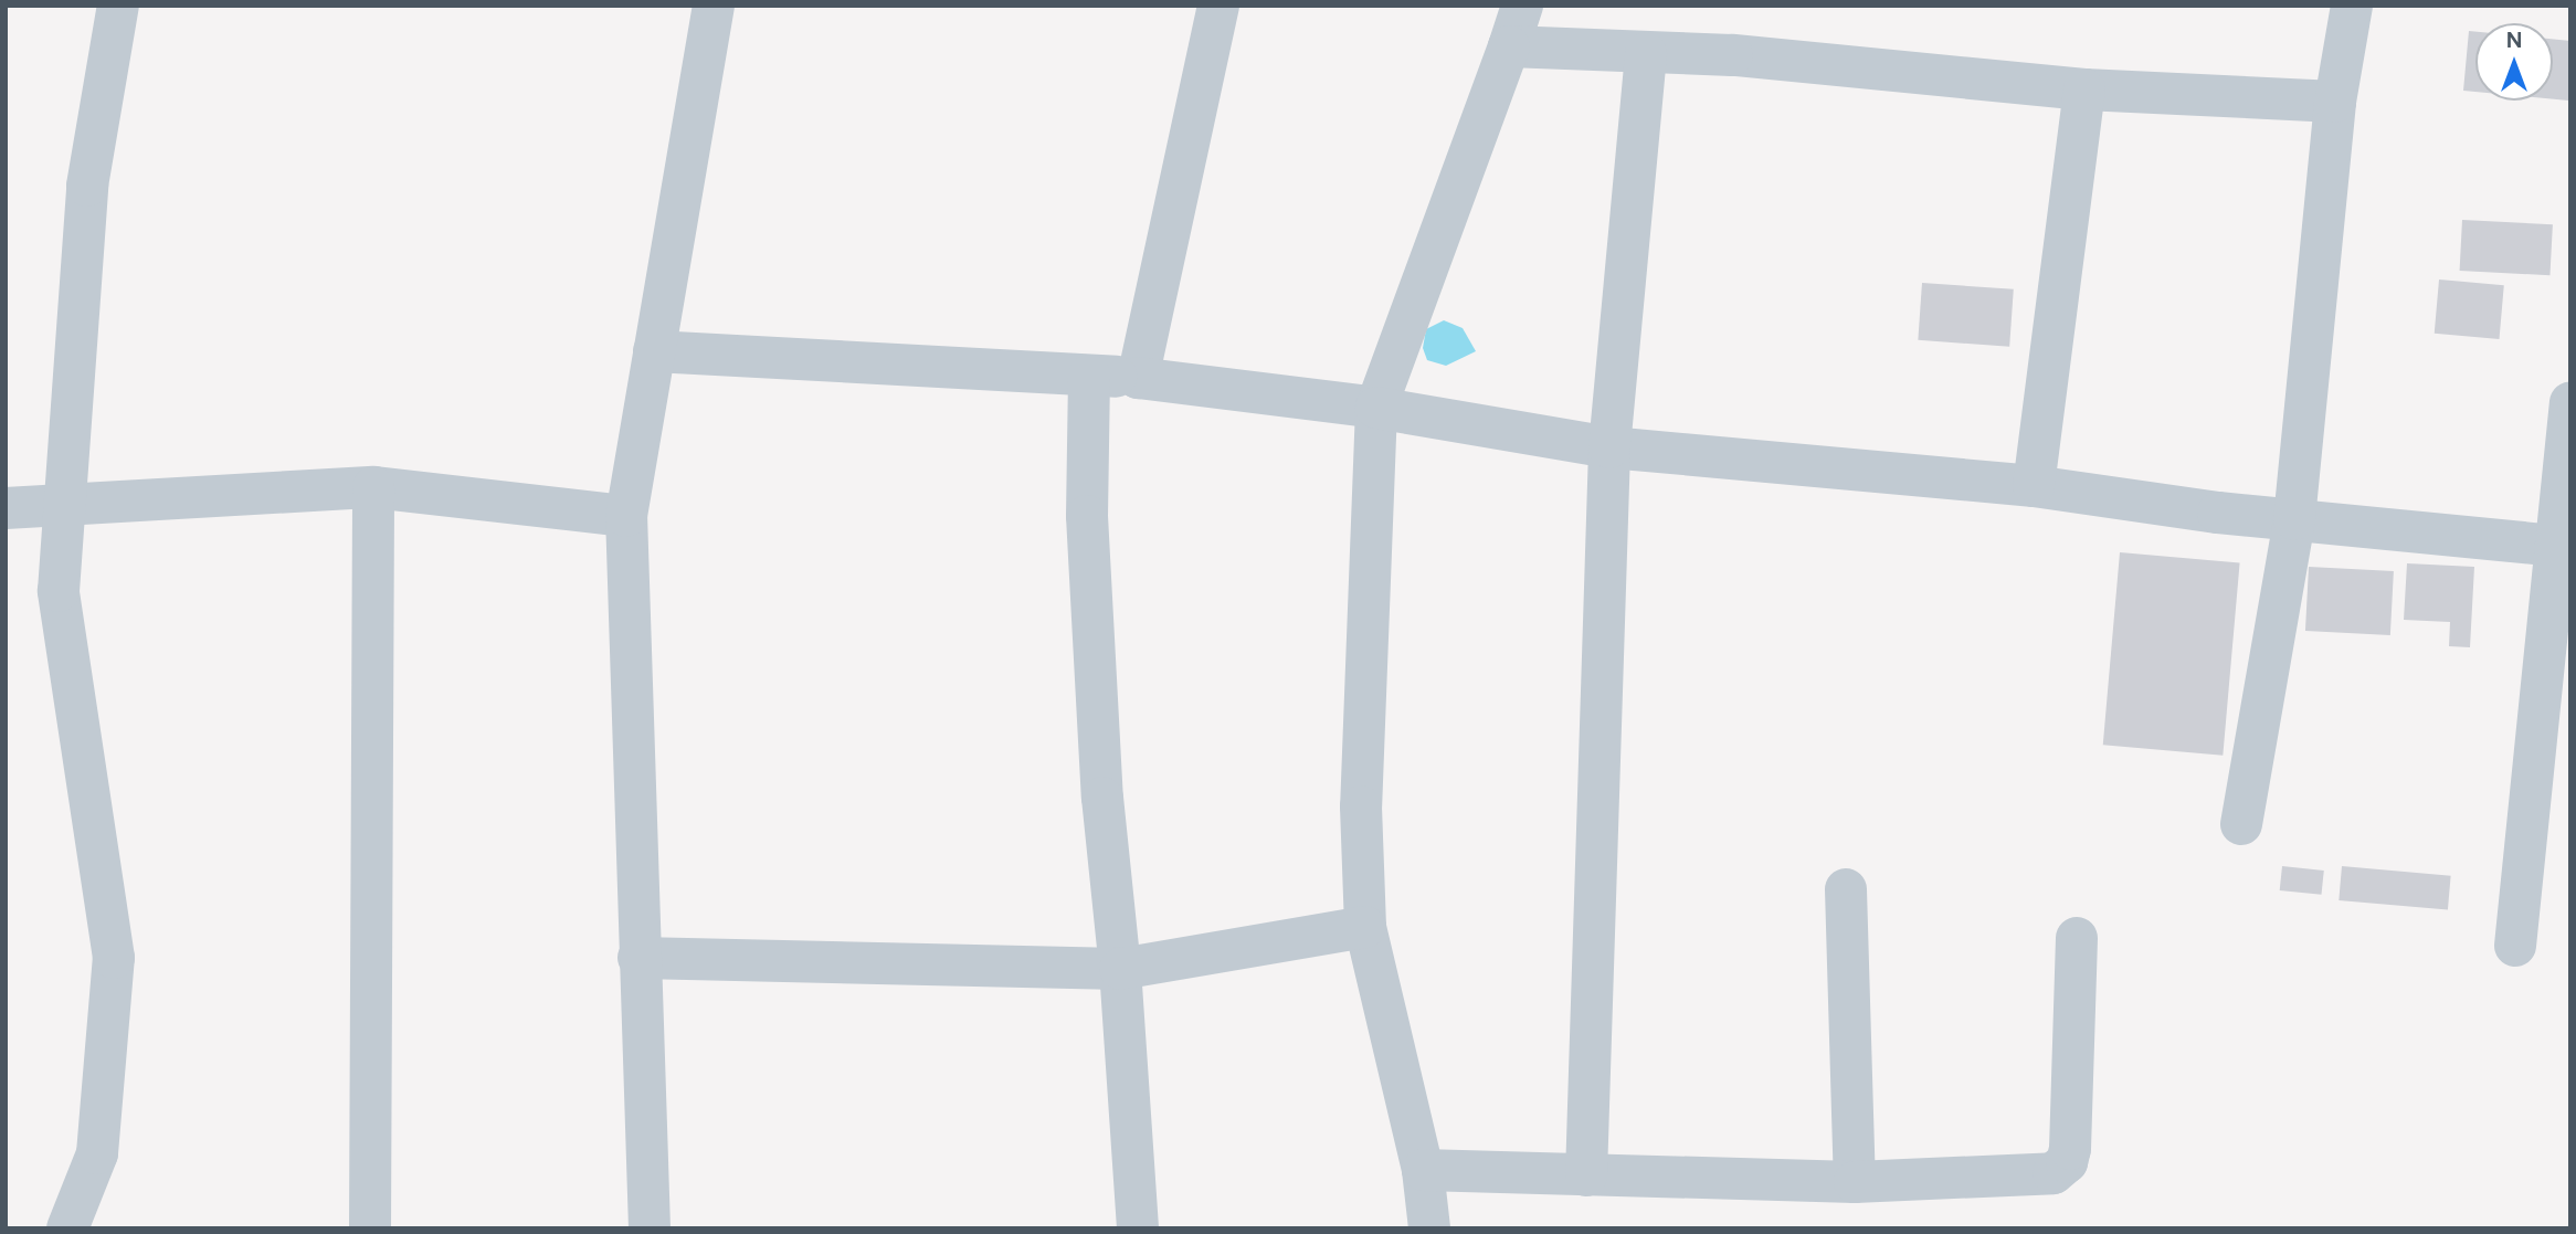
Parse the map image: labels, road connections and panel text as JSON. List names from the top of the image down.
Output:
{
  "north": "top"
}
